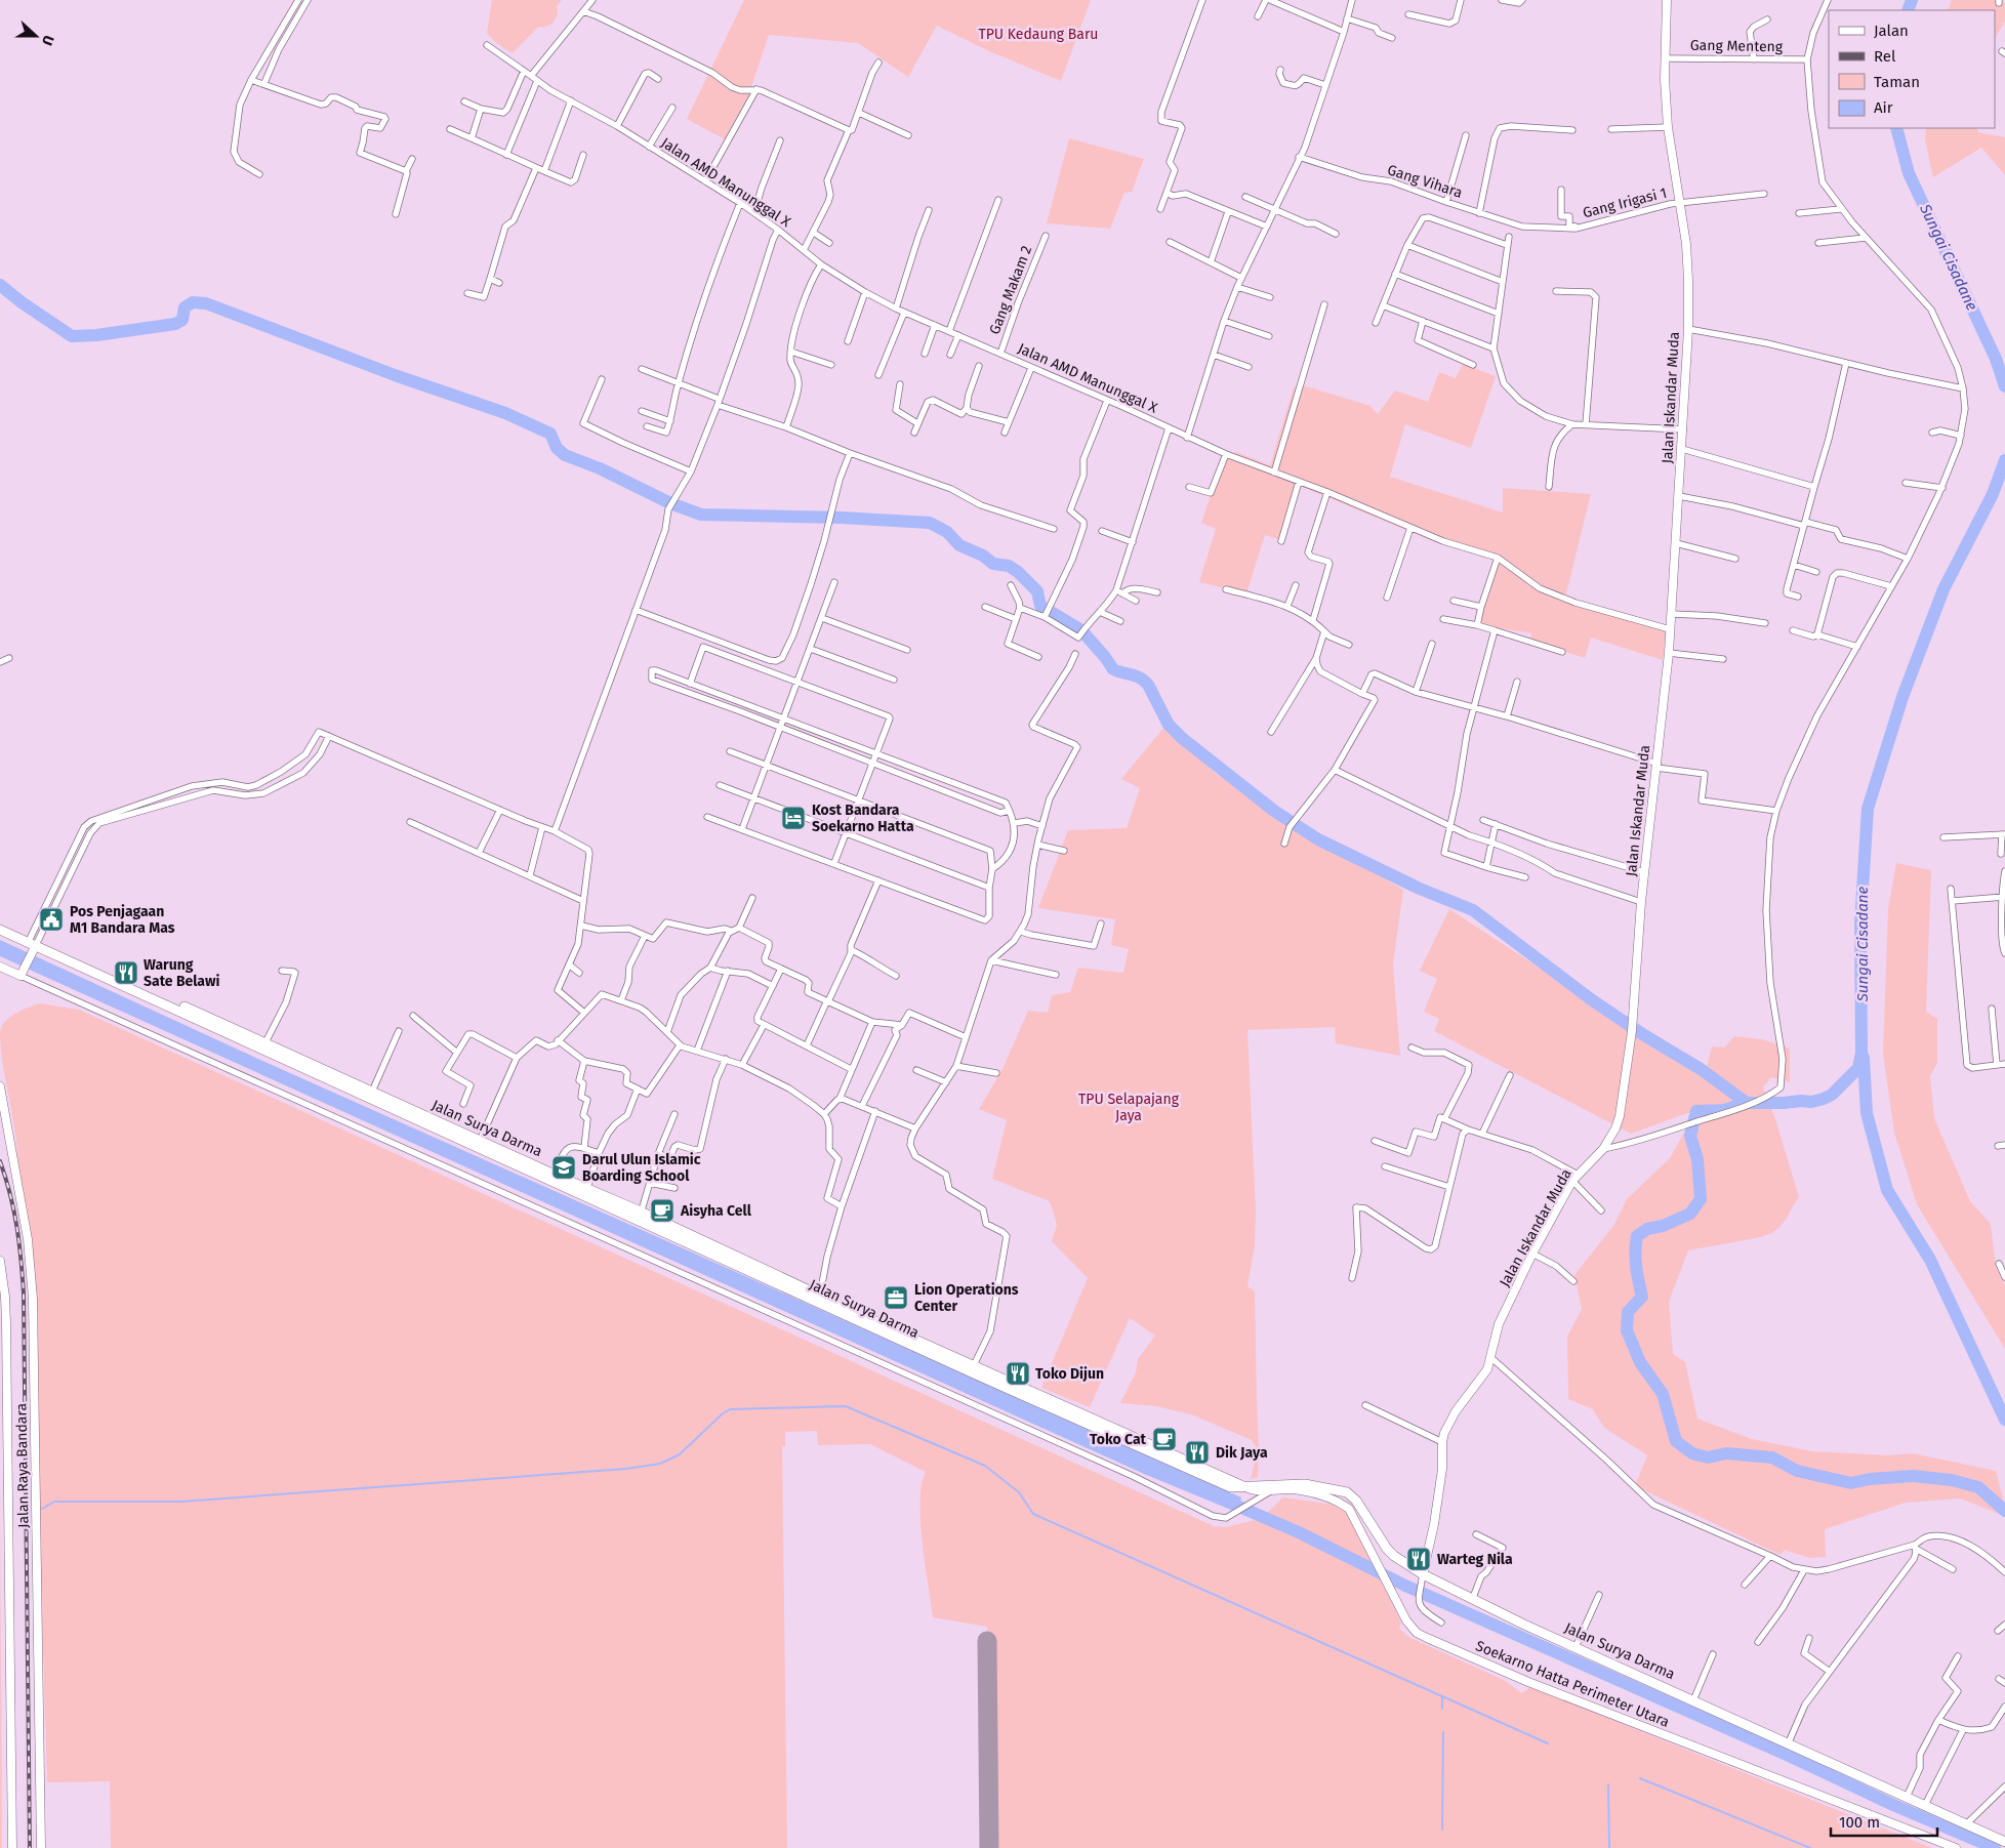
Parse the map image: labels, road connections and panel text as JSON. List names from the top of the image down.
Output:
{
  "streets": {
    "main road": ["Jalan Surya Darma"],
    "street": [
      "Gang Menteng",
      "Gang Vihara",
      "Jalan AMD Manunggal X",
      "Gang Irigasi 1",
      "Gang Makam 2",
      "Jalan Iskandar Muda",
      "Jalan Raya Bandara",
      "Soekarno Hatta Perimeter Utara"
    ]
  },
  "crossings": [
    ["Gang Menteng", "Jalan Iskandar Muda"],
    ["Gang Vihara", "Gang Irigasi 1"],
    ["Jalan AMD Manunggal X", "Gang Makam 2"],
    ["Jalan AMD Manunggal X", "Jalan Iskandar Muda"],
    ["Gang Irigasi 1", "Jalan Iskandar Muda"],
    ["Jalan Iskandar Muda", "Jalan Surya Darma"],
    ["Jalan Surya Darma", "Soekarno Hatta Perimeter Utara"]
  ],
  "water": ["Sungai Cisadane"],
  "parks": ["TPU Kedaung Baru", "TPU Selapajang Jaya"],
  "places": {
    "hotel": ["Kost Bandara Soekarno Hatta"],
    "public building": ["Pos Penjagaan M1 Bandara Mas"],
    "restaurant": [
      "Warung Sate Belawi",
      "Toko Dijun",
      "Dik Jaya",
      "Warteg Nila"
    ],
    "school or university": ["Darul Ulun Islamic Boarding School"],
    "cafe": ["Aisyha Cell", "Toko Cat"],
    "office": ["Lion Operations Center"]
  },
  "legend": [
    "Jalan",
    "Rel",
    "Taman",
    "Air"
  ],
  "scale_bar": "100 m",
  "north": "right"
}
